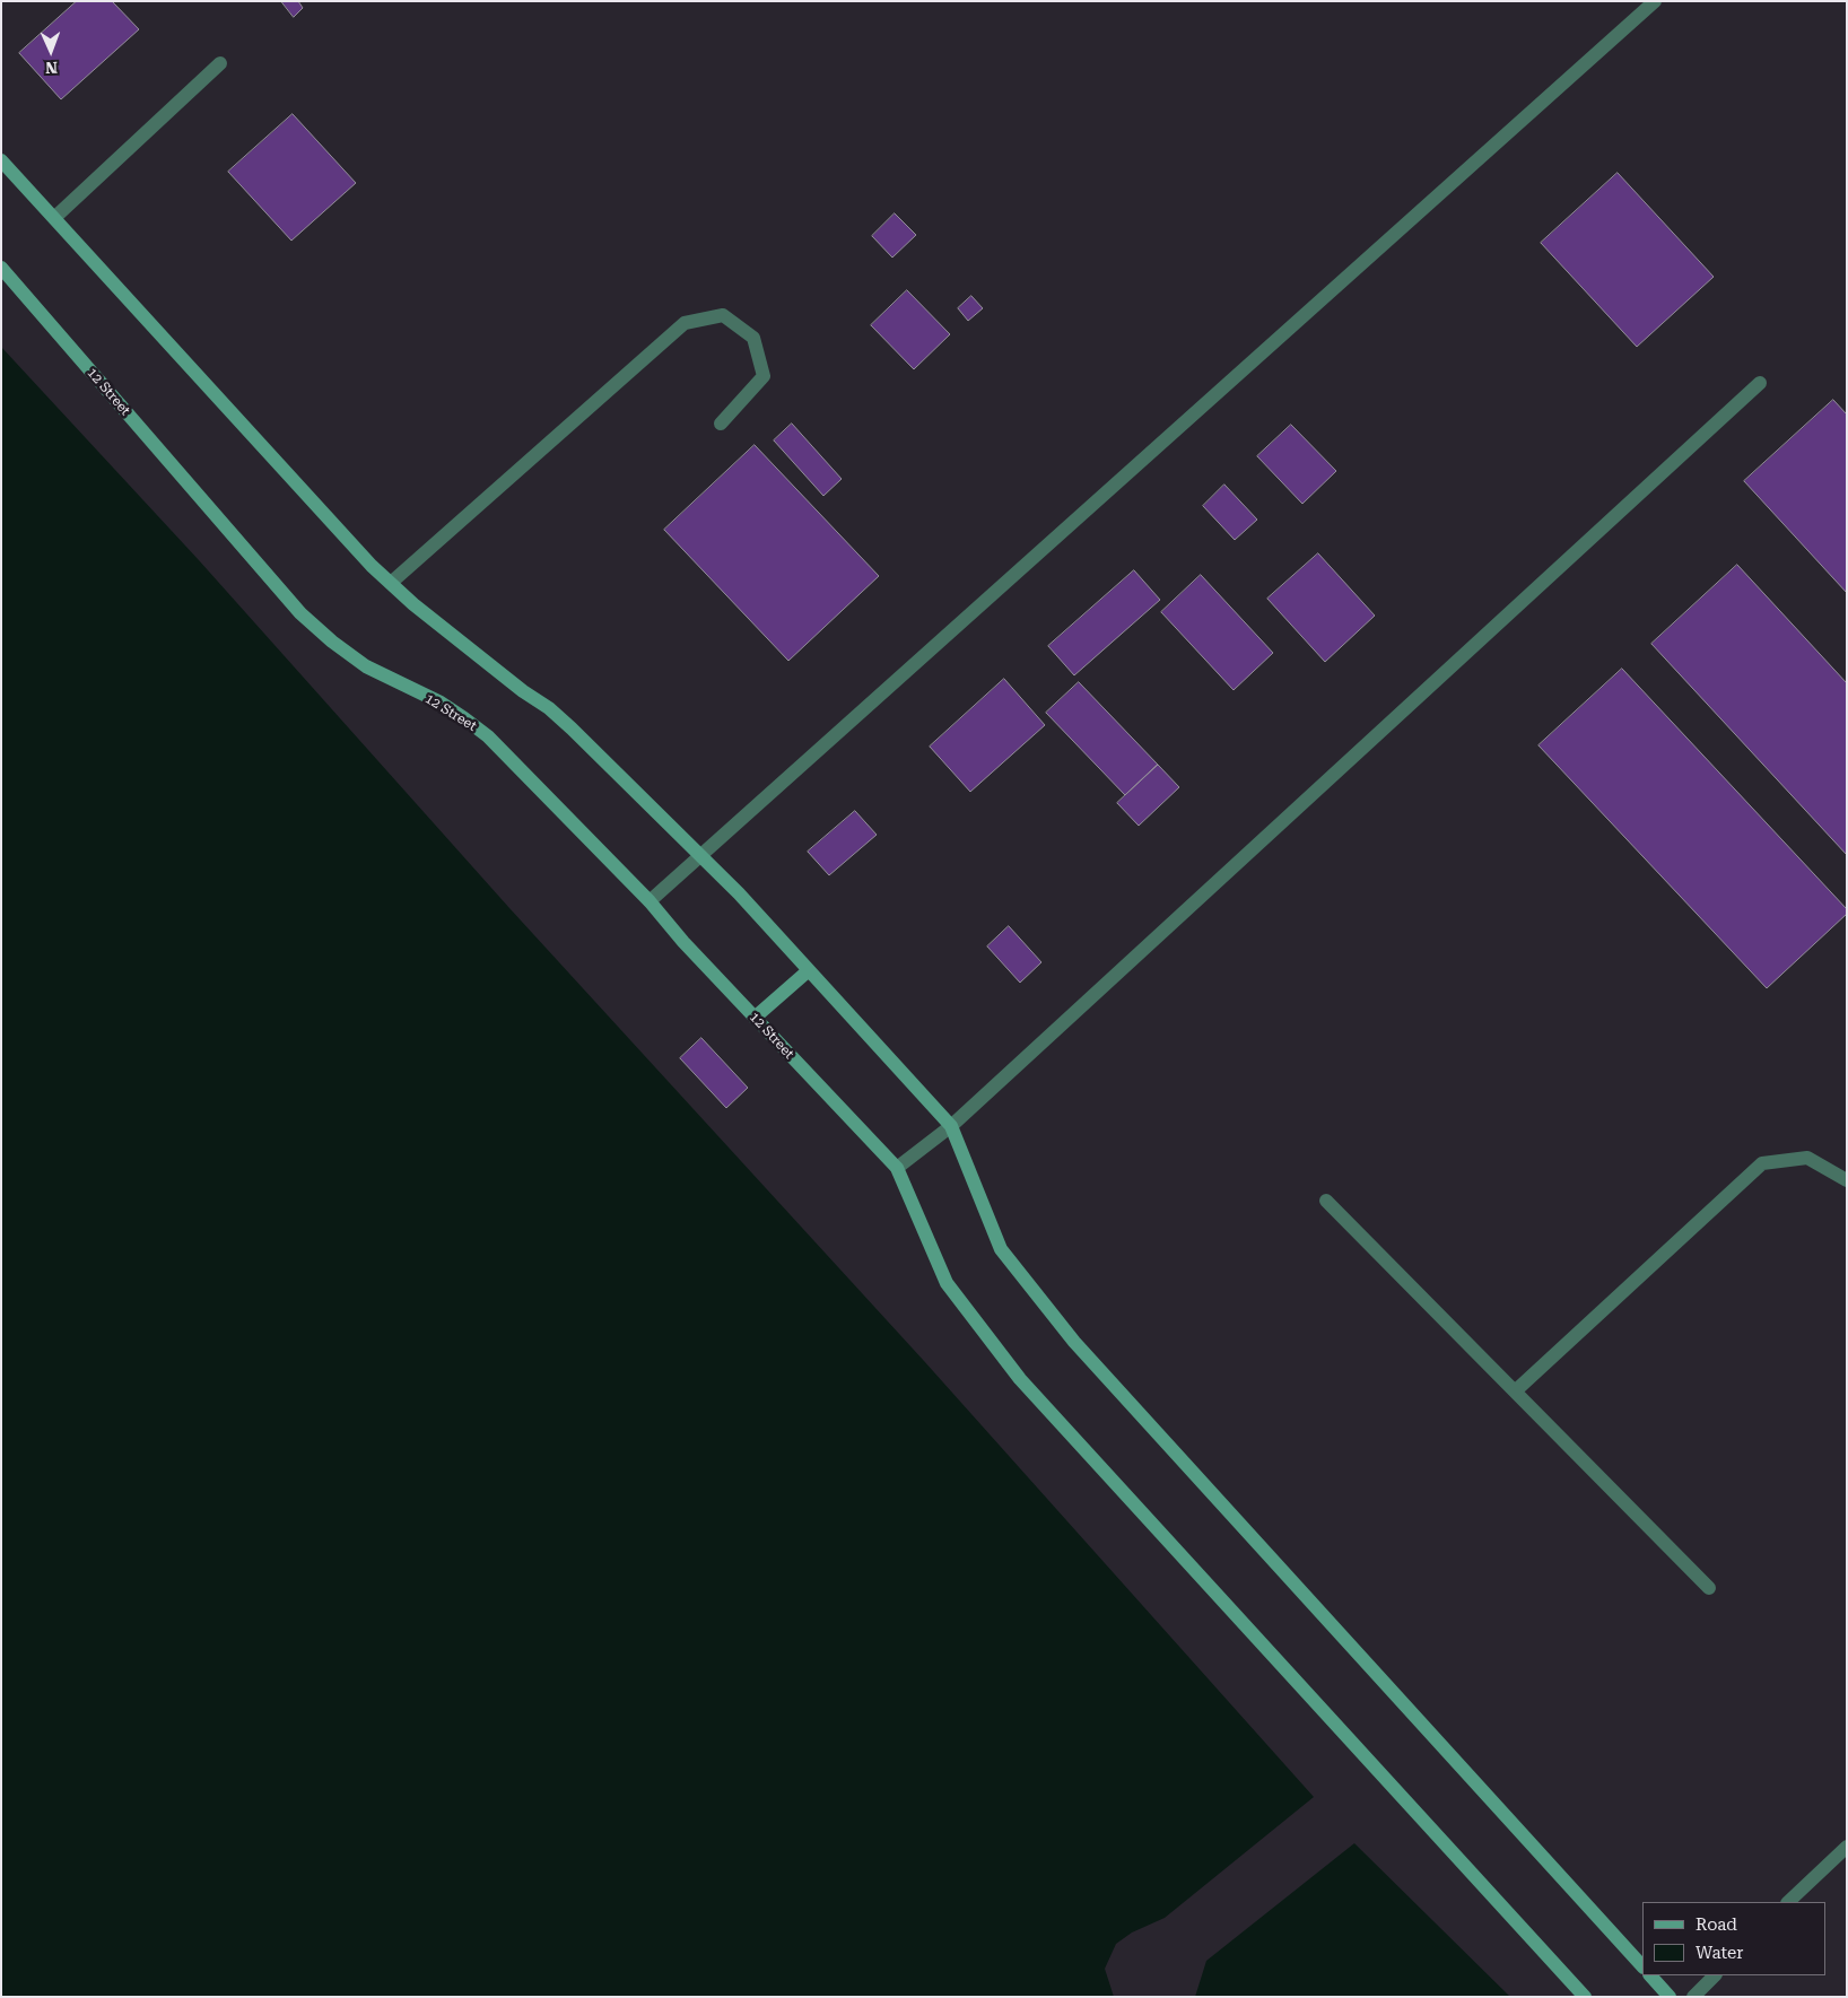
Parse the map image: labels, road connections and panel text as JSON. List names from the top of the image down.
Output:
{
  "streets": {
    "street": ["12 Street"]
  },
  "legend": ["Road", "Water"],
  "north": "bottom"
}
